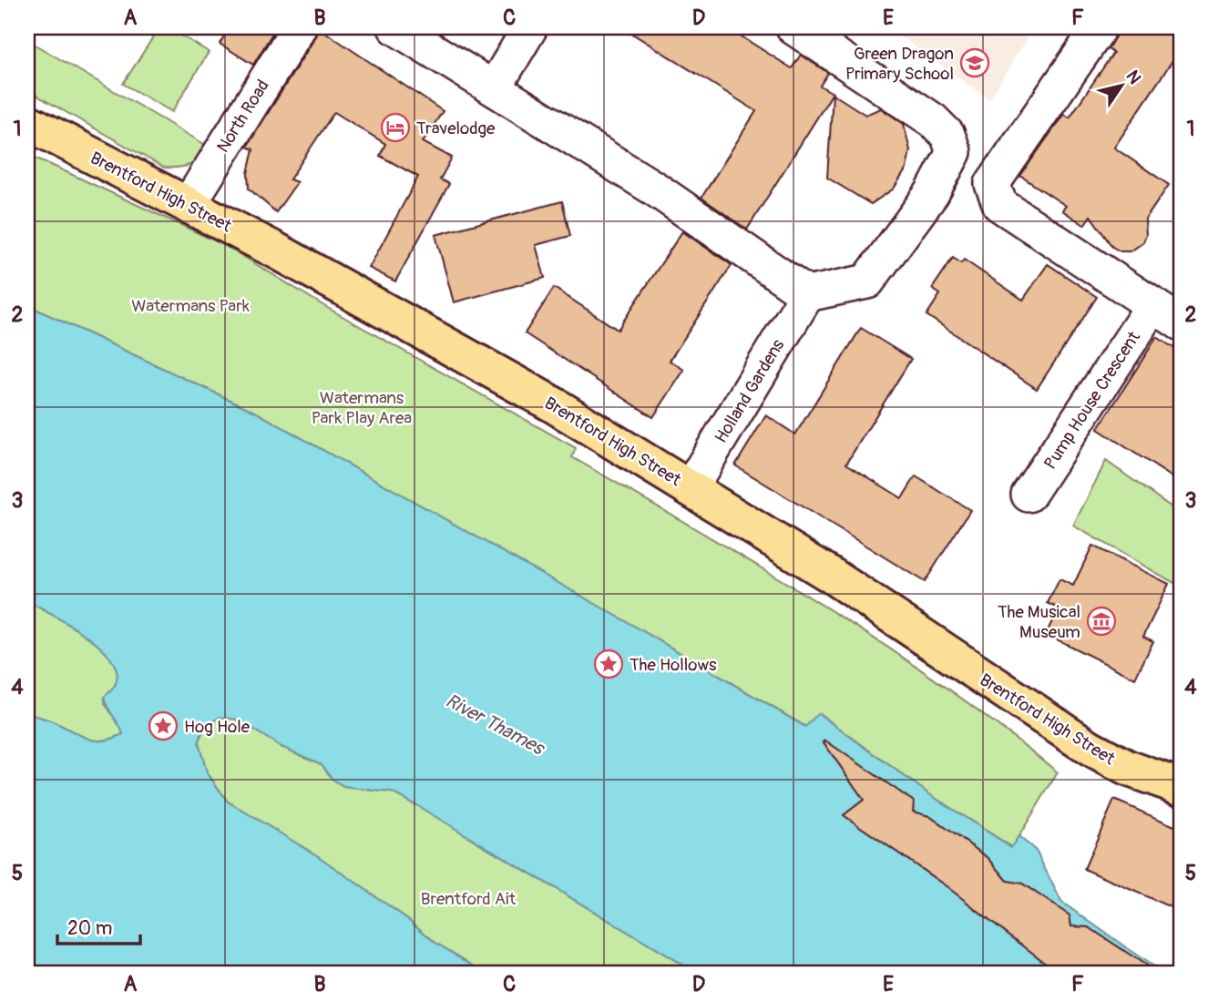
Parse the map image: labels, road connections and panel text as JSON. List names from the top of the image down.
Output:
{
  "streets": {
    "main road": ["Brentford High Street"],
    "street": ["North Road", "Holland Gardens", "Pump House Crescent"]
  },
  "crossings": [
    ["North Road", "Brentford High Street"],
    ["Brentford High Street", "Holland Gardens"]
  ],
  "water": ["River Thames"],
  "parks": ["Watermans Park", "Watermans Park Play Area", "Brentford Ait"],
  "places": {
    "school or university": ["Green Dragon Primary School"],
    "hotel": ["Travelodge"],
    "museum": ["The Musical Museum"],
    "place": ["The Hollows", "Hog Hole"]
  },
  "scale_bar": "20 m",
  "north": "top right",
  "grid": {
    "columns": [
      "A",
      "B",
      "C",
      "D",
      "E",
      "F"
    ],
    "rows": [
      "1",
      "2",
      "3",
      "4",
      "5"
    ]
  }
}
